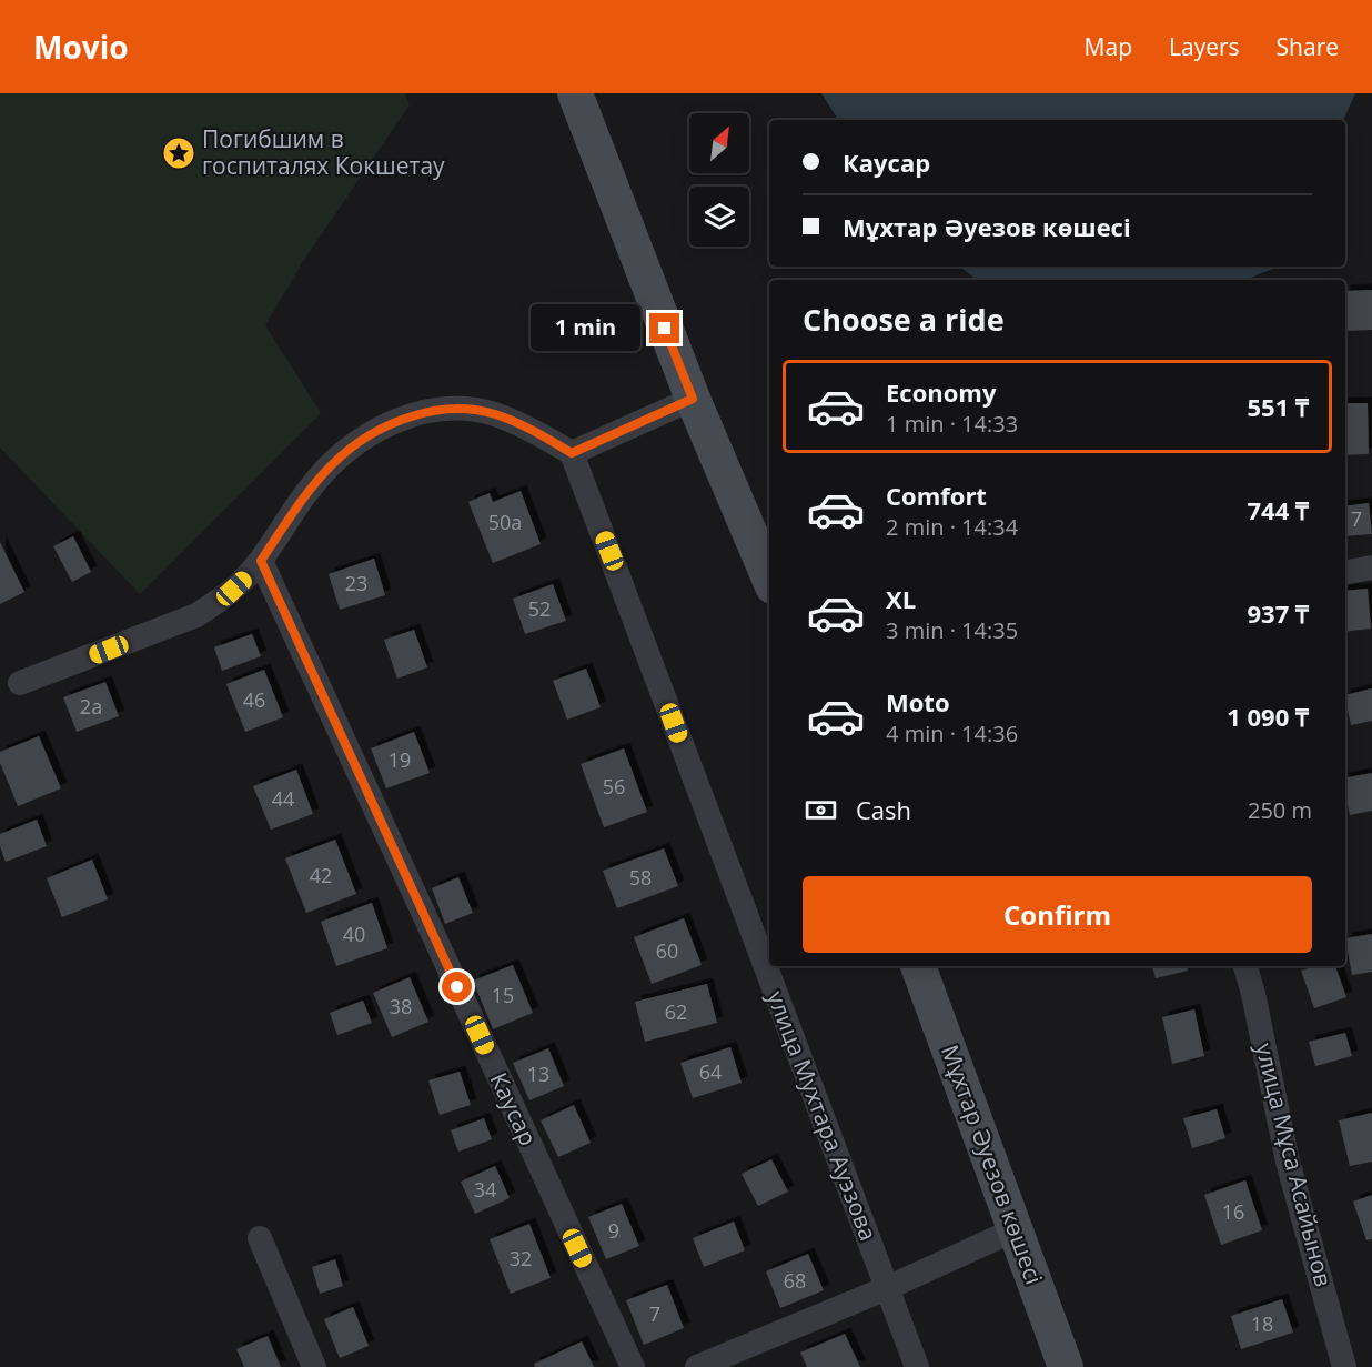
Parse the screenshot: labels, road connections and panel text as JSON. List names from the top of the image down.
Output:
{
  "streets": {
    "main road": ["Мұхтар Әуезов көшесі"],
    "street": ["Каусар", "улица Мухтара Ауэзова", "улица Мұса Асайынов"]
  },
  "places": {
    "place": ["Погибшим в госпиталях Кокшетау"]
  },
  "house_numbers": [
    "7",
    "50а",
    "23",
    "52",
    "46",
    "2а",
    "19",
    "56",
    "44",
    "42",
    "58",
    "40",
    "60",
    "15",
    "38",
    "62",
    "64",
    "13",
    "34",
    "16",
    "9",
    "32",
    "68",
    "7",
    "18"
  ],
  "north": "top right",
  "page": {
    "header": "Movio",
    "nav": ["Map", "Layers", "Share"],
    "banner": ["Каусар", "Мұхтар Әуезов көшесі"],
    "heading": "Choose a ride",
    "bubble": "1 min",
    "list": [
      {
        "name": "Economy",
        "note": "1 min · 14:33",
        "value": "551 ₸"
      },
      {
        "name": "Comfort",
        "note": "2 min · 14:34",
        "value": "744 ₸"
      },
      {
        "name": "XL",
        "note": "3 min · 14:35",
        "value": "937 ₸"
      },
      {
        "name": "Moto",
        "note": "4 min · 14:36",
        "value": "1 090 ₸"
      }
    ],
    "pay": ["Cash", "250 m"],
    "buttons": "Confirm"
  }
}
